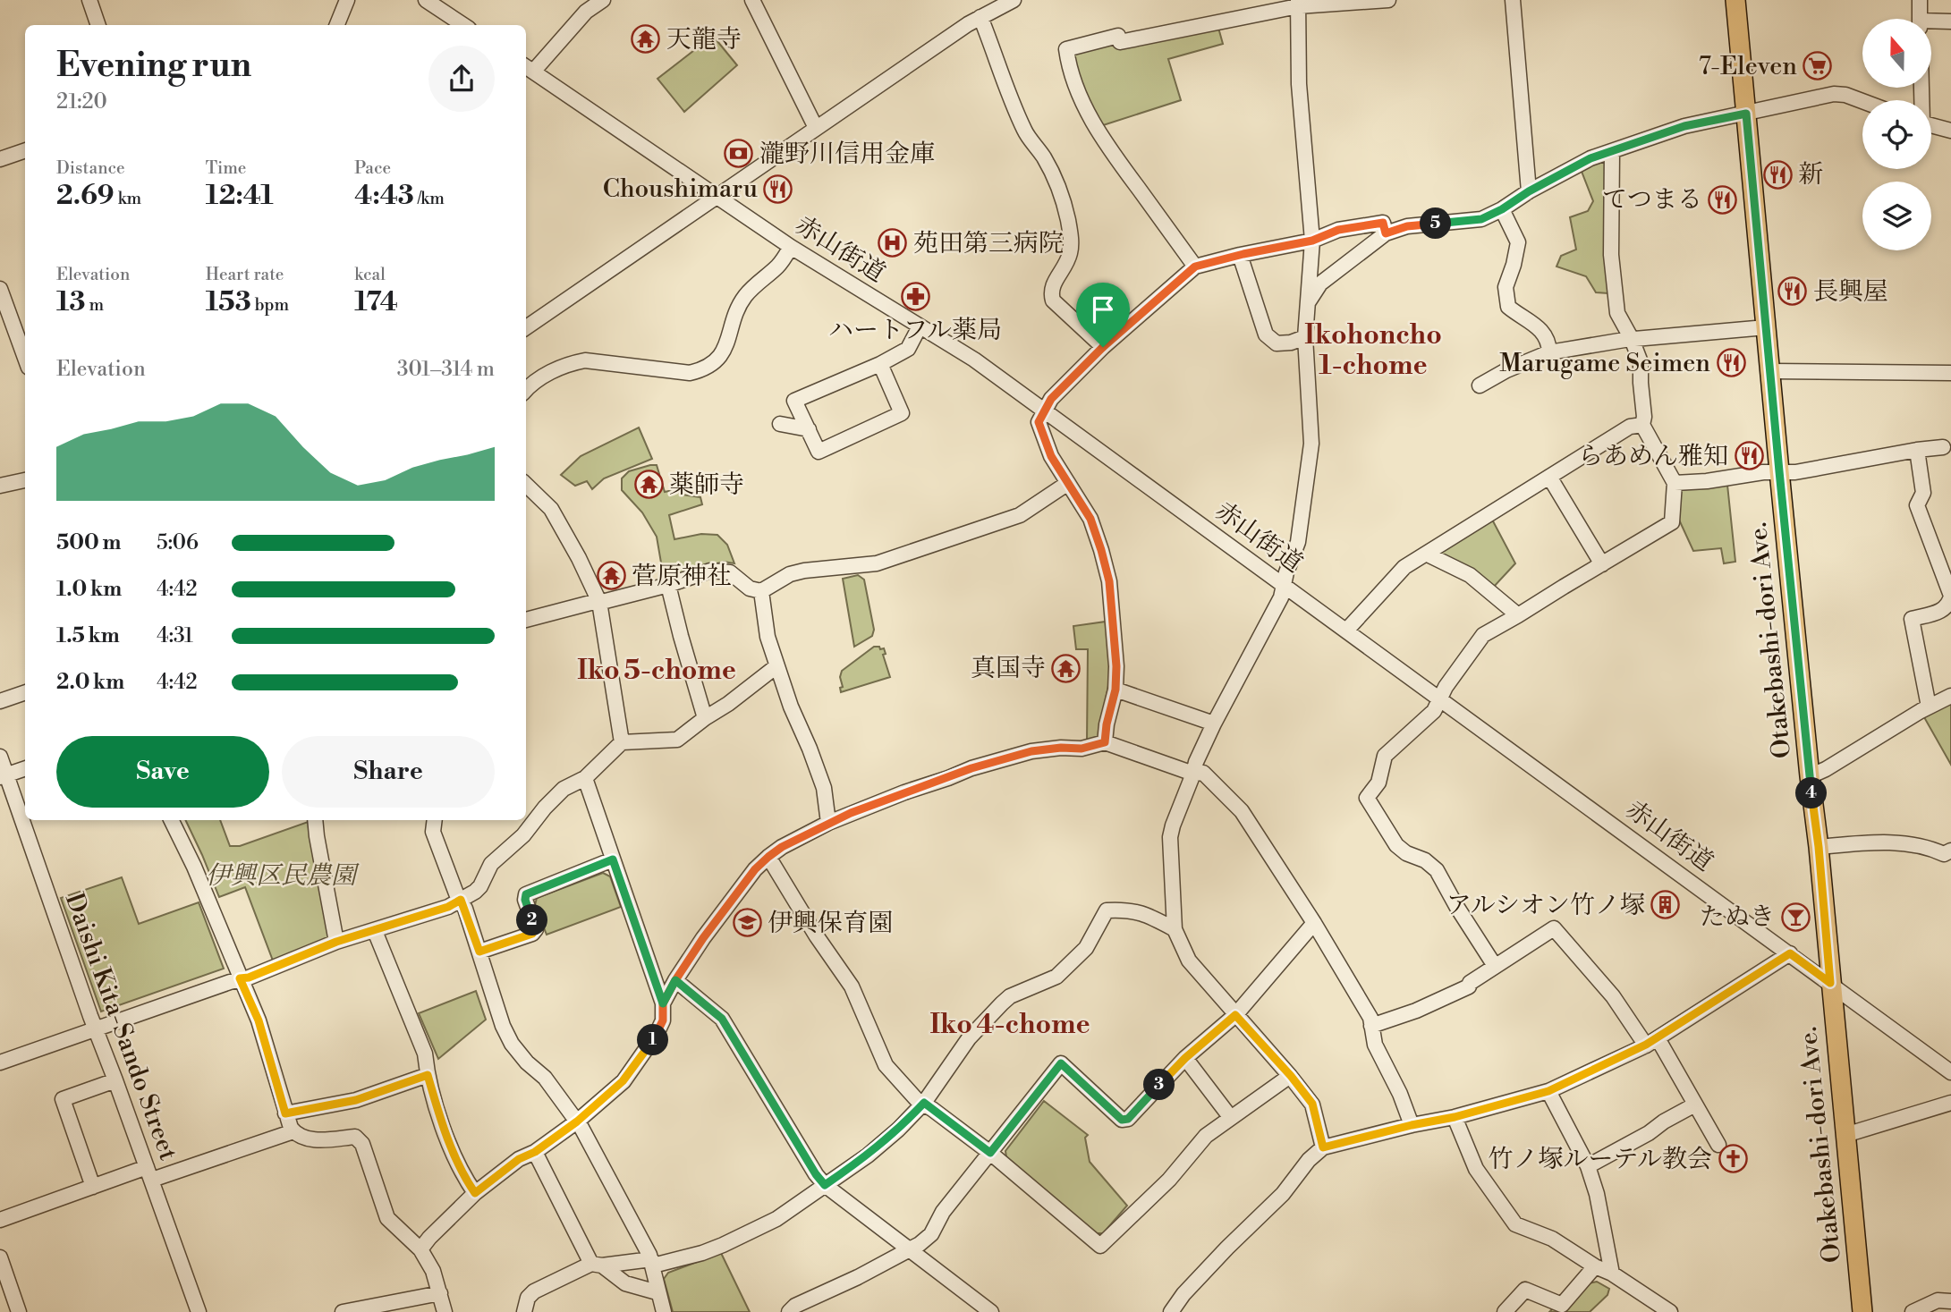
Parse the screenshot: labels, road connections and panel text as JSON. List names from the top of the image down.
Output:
{
  "streets": {
    "main road": ["Otakebashi-dori Ave."],
    "street": ["赤山街道", "Daishi Kita-Sando Street"]
  },
  "crossings": [
    ["赤山街道", "Otakebashi-dori Ave."]
  ],
  "districts": ["Ikohoncho 1-chome", "Iko 5-chome", "Iko 4-chome"],
  "parks": ["伊興区民農園"],
  "places": {
    "temple": [
      "天龍寺",
      "薬師寺",
      "菅原神社",
      "真国寺"
    ],
    "supermarket": ["7-Eleven"],
    "bank": ["瀧野川信用金庫"],
    "restaurant": [
      "新",
      "Choushimaru",
      "てつまる",
      "長興屋",
      "Marugame Seimen",
      "らあめん雅知"
    ],
    "hospital": ["苑田第三病院"],
    "pharmacy": ["ハートフル薬局"],
    "building": ["アルシオン竹ノ塚"],
    "bar": ["たぬき"],
    "school or university": ["伊興保育園"],
    "church": ["竹ノ塚ルーテル教会"]
  },
  "north": "top",
  "page": {
    "heading": ["Evening run", "21:20"],
    "stats": [
      ["Distance", "2.69 km"],
      ["Time", "12:41"],
      ["Pace", "4:43 /km"],
      ["Elevation", "13 m"],
      ["Heart rate", "153 bpm"],
      ["kcal", "174"]
    ],
    "pins": [
      "5",
      "4",
      "2",
      "1",
      "3"
    ],
    "chart": ["Elevation", "301–314 m"],
    "list": [
      {
        "name": "500 m",
        "note": "5:06"
      },
      {
        "name": "1.0 km",
        "note": "4:42"
      },
      {
        "name": "1.5 km",
        "note": "4:31"
      },
      {
        "name": "2.0 km",
        "note": "4:42"
      }
    ],
    "buttons": ["Save", "Share"]
  }
}
